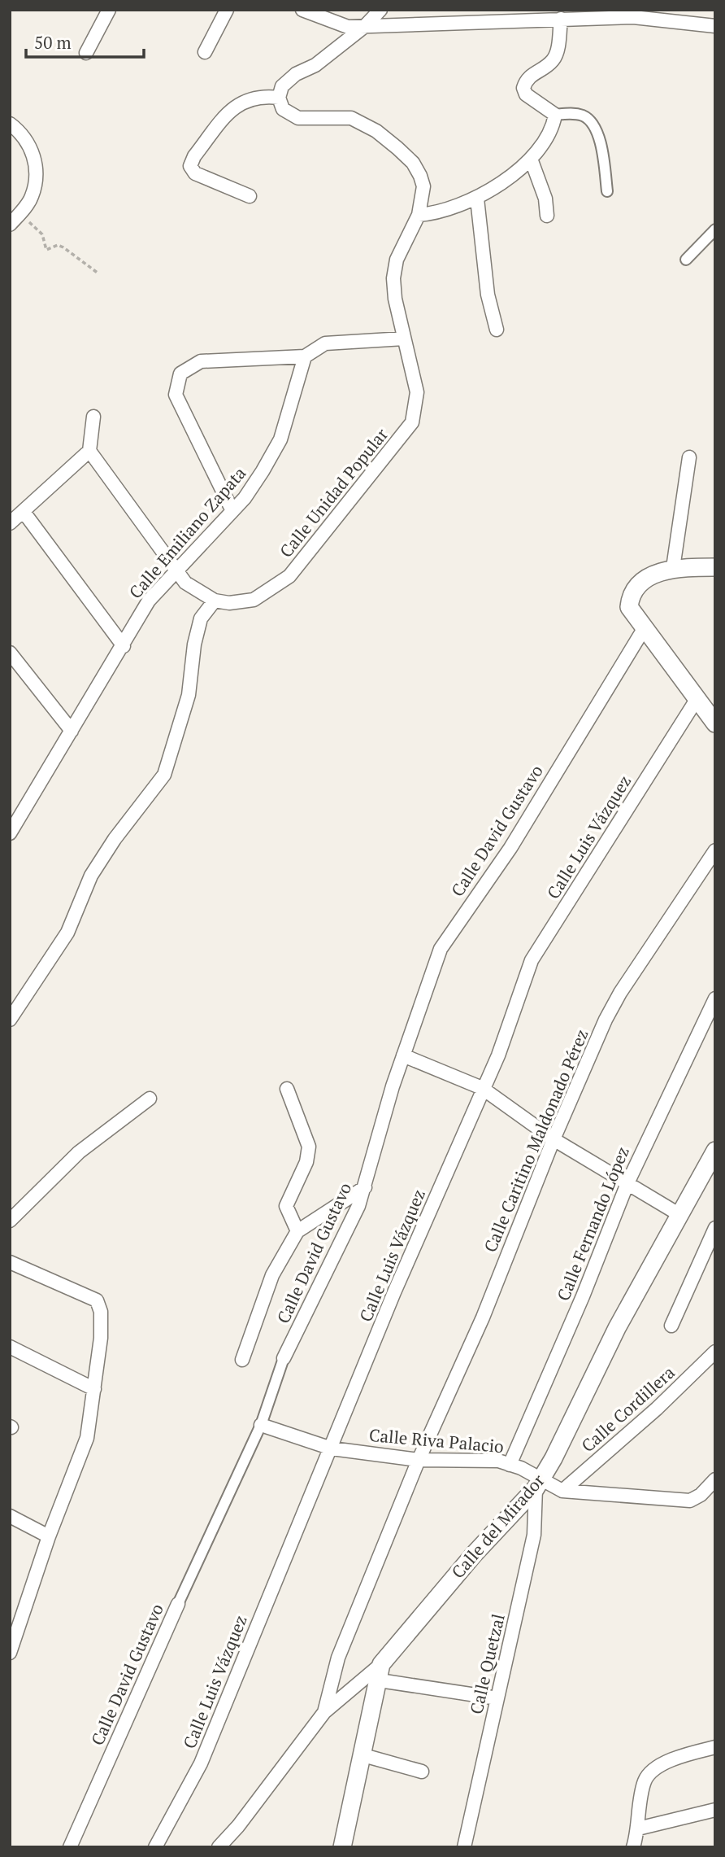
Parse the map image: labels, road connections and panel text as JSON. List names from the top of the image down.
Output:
{
  "streets": {
    "street": [
      "Calle Unidad Popular",
      "Calle Emiliano Zapata",
      "Calle David Gustavo",
      "Calle Luis Vázquez",
      "Calle Caritino Maldonado Pérez",
      "Calle Fernando López",
      "Calle Cordillera",
      "Calle Riva Palacio",
      "Calle del Mirador",
      "Calle Quetzal"
    ]
  },
  "crossings": [
    ["Calle David Gustavo", "Calle Riva Palacio"],
    ["Calle Luis Vázquez", "Calle Riva Palacio"],
    ["Calle Caritino Maldonado Pérez", "Calle Riva Palacio"],
    ["Calle Fernando López", "Calle Riva Palacio"],
    ["Calle Riva Palacio", "Calle del Mirador"],
    ["Calle Riva Palacio", "Calle Quetzal"],
    ["Calle del Mirador", "Calle Quetzal"]
  ],
  "scale_bar": "50 m"
}
